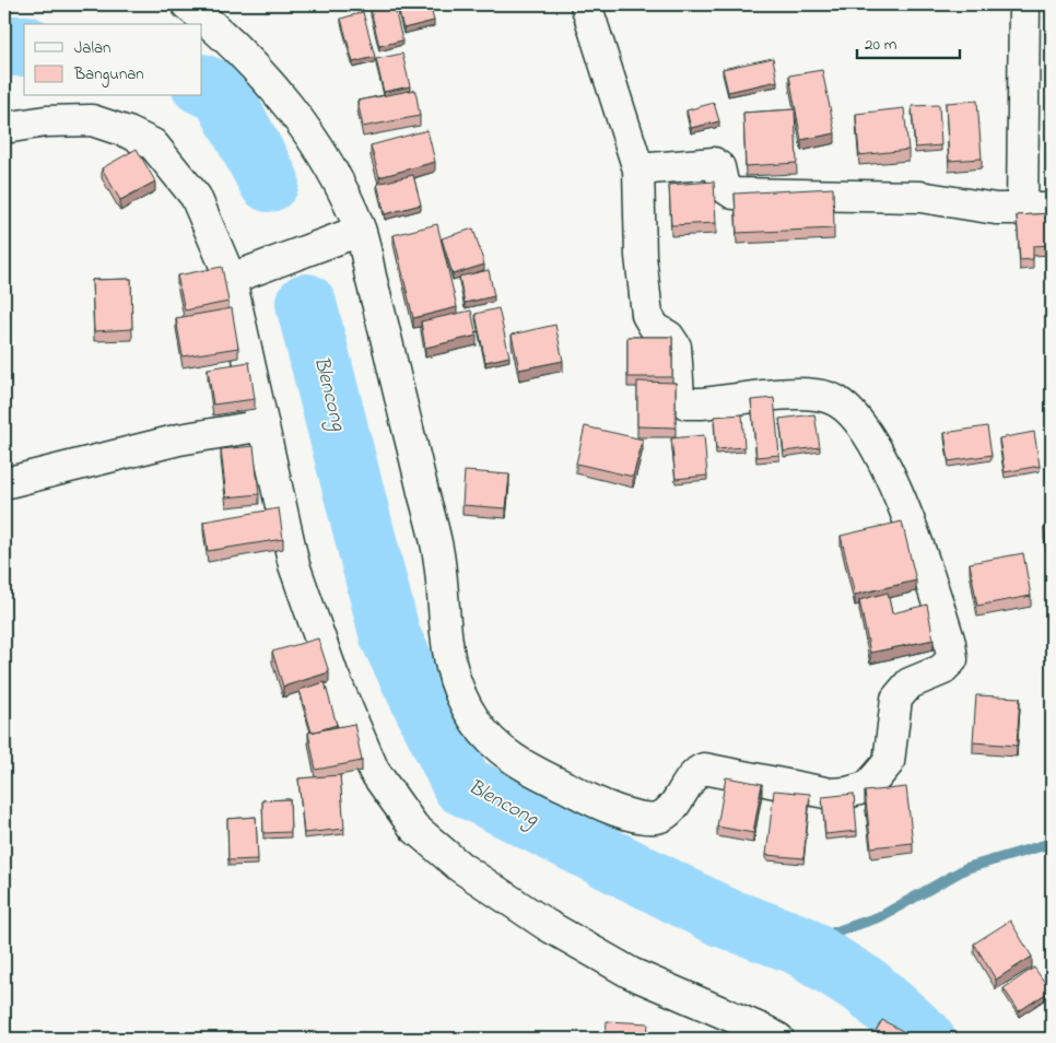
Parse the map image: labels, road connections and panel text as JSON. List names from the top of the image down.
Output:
{
  "water": ["Blencong"],
  "legend": ["Jalan", "Bangunan"],
  "scale_bar": "20 m"
}
